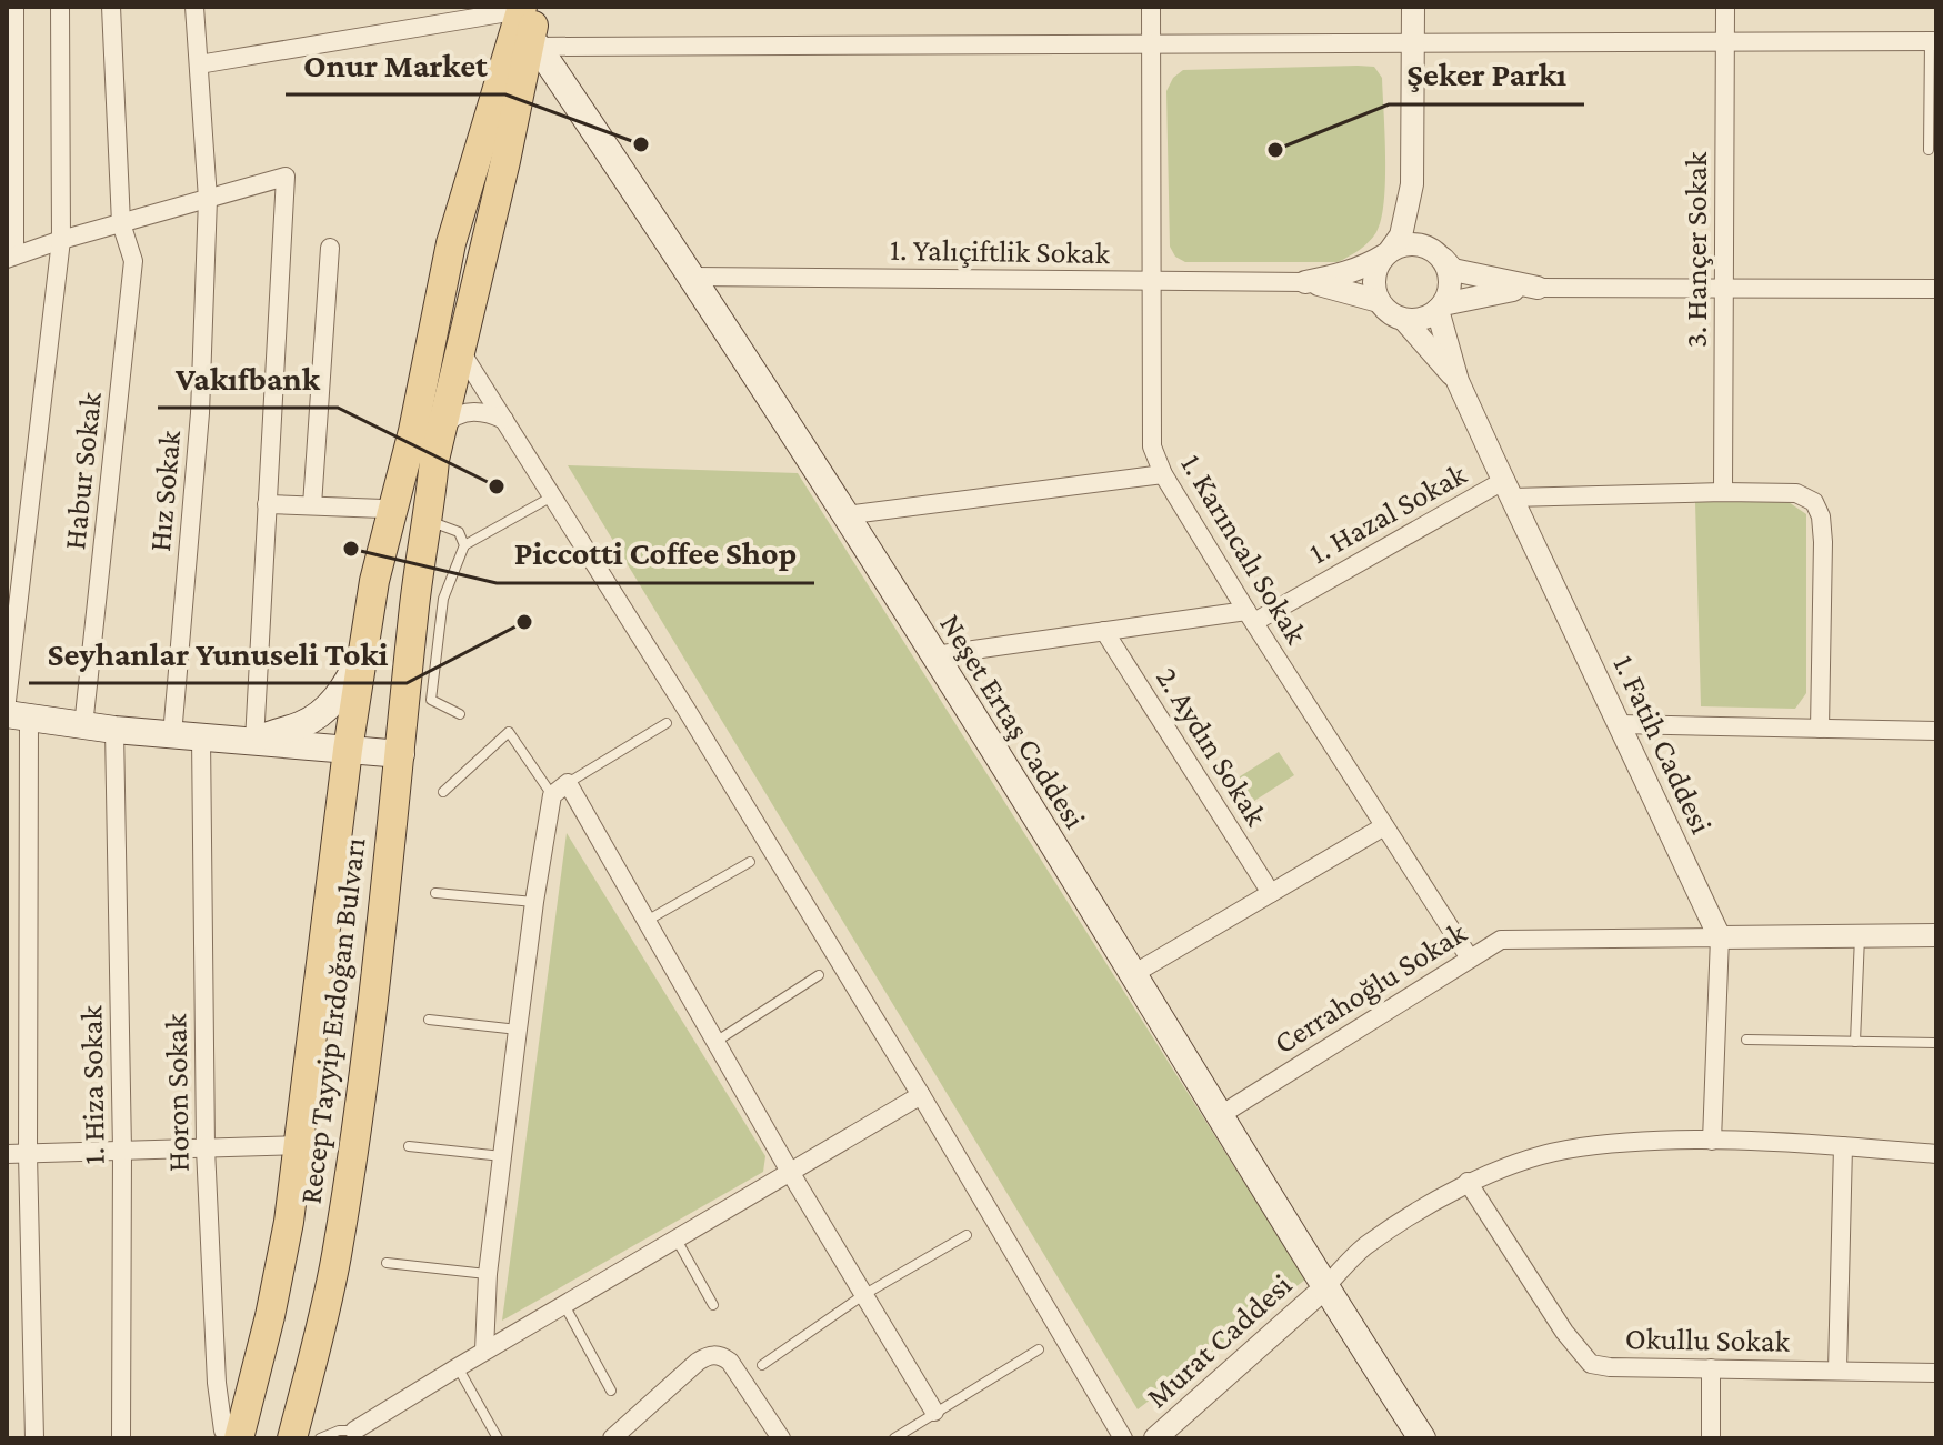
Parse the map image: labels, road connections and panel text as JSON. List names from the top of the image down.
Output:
{
  "streets": {
    "main road": ["Neşet Ertaş Caddesi", "Recep Tayyip Erdoğan Bulvarı"],
    "street": [
      "3. Hançer Sokak",
      "1. Yalıçiftlik Sokak",
      "Habur Sokak",
      "Hız Sokak",
      "1. Hazal Sokak",
      "1. Karıncalı Sokak",
      "1. Fatih Caddesi",
      "2. Aydın Sokak",
      "Cerrahoğlu Sokak",
      "1. Hiza Sokak",
      "Horon Sokak",
      "Okullu Sokak",
      "Murat Caddesi"
    ]
  },
  "crossings": [
    ["1. Yalıçiftlik Sokak", "1. Karıncalı Sokak"],
    ["1. Yalıçiftlik Sokak", "Neşet Ertaş Caddesi"],
    ["1. Hazal Sokak", "1. Karıncalı Sokak"],
    ["1. Hazal Sokak", "1. Fatih Caddesi"],
    ["1. Hazal Sokak", "2. Aydın Sokak"],
    ["1. Karıncalı Sokak", "2. Aydın Sokak"],
    ["1. Karıncalı Sokak", "Cerrahoğlu Sokak"],
    ["Neşet Ertaş Caddesi", "2. Aydın Sokak"],
    ["Neşet Ertaş Caddesi", "Cerrahoğlu Sokak"],
    ["Neşet Ertaş Caddesi", "Recep Tayyip Erdoğan Bulvarı"],
    ["Neşet Ertaş Caddesi", "Murat Caddesi"],
    ["1. Fatih Caddesi", "Cerrahoğlu Sokak"],
    ["Recep Tayyip Erdoğan Bulvarı", "Horon Sokak"]
  ],
  "places": [
    "Onur Market",
    "Şeker Parkı",
    "Vakıfbank",
    "Piccotti Coffee Shop",
    "Seyhanlar Yunuseli Toki"
  ]
}
